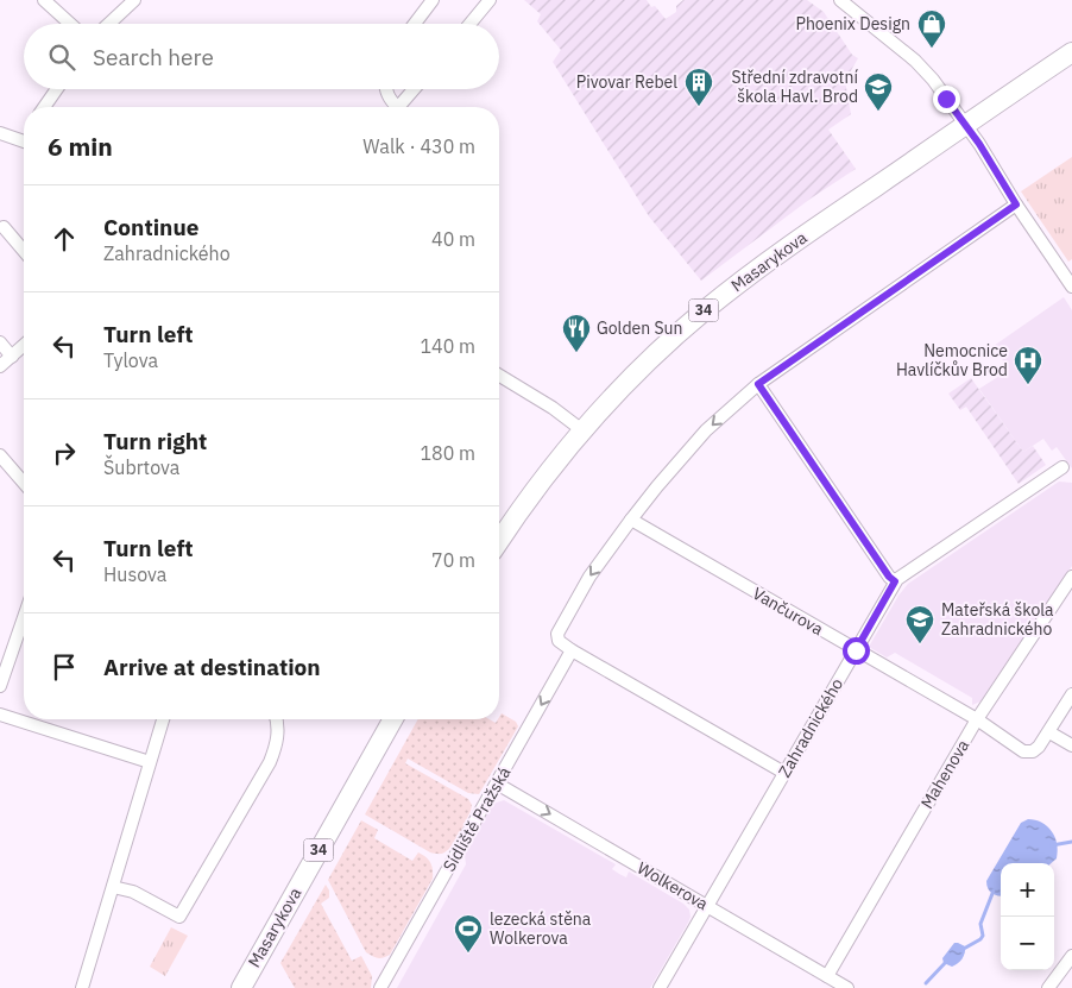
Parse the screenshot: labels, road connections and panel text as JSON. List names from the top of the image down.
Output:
{
  "streets": {
    "main road": ["Masarykova", "34"],
    "street": [
      "Vančurova",
      "Zahradnického",
      "Mahenova",
      "Sídliště Pražská",
      "Wolkerova"
    ]
  },
  "crossings": [
    ["Vančurova", "Zahradnického"],
    ["Vančurova", "Mahenova"],
    ["Zahradnického", "Wolkerova"],
    ["Mahenova", "Wolkerova"],
    ["Sídliště Pražská", "Wolkerova"]
  ],
  "one_way": ["Sídliště Pražská", "Wolkerova"],
  "places": {
    "shop": ["Phoenix Design"],
    "building": ["Pivovar Rebel"],
    "school or university": ["Střední zdravotní škola Havl. Brod", "Mateřská škola Zahradnického"],
    "restaurant": ["Golden Sun"],
    "hospital": ["Nemocnice Havlíčkův Brod"],
    "sports": ["lezecká stěna Wolkerova"]
  },
  "page": {
    "search": "Search here",
    "heading": ["6 min", "Walk · 430 m"],
    "list": [
      ["Continue", "Zahradnického", "40 m"],
      ["Turn left", "Tylova", "140 m"],
      ["Turn right", "Šubrtova", "180 m"],
      ["Turn left", "Husova", "70 m"],
      "Arrive at destination"
    ],
    "map_buttons": ["+", "−"]
  }
}
